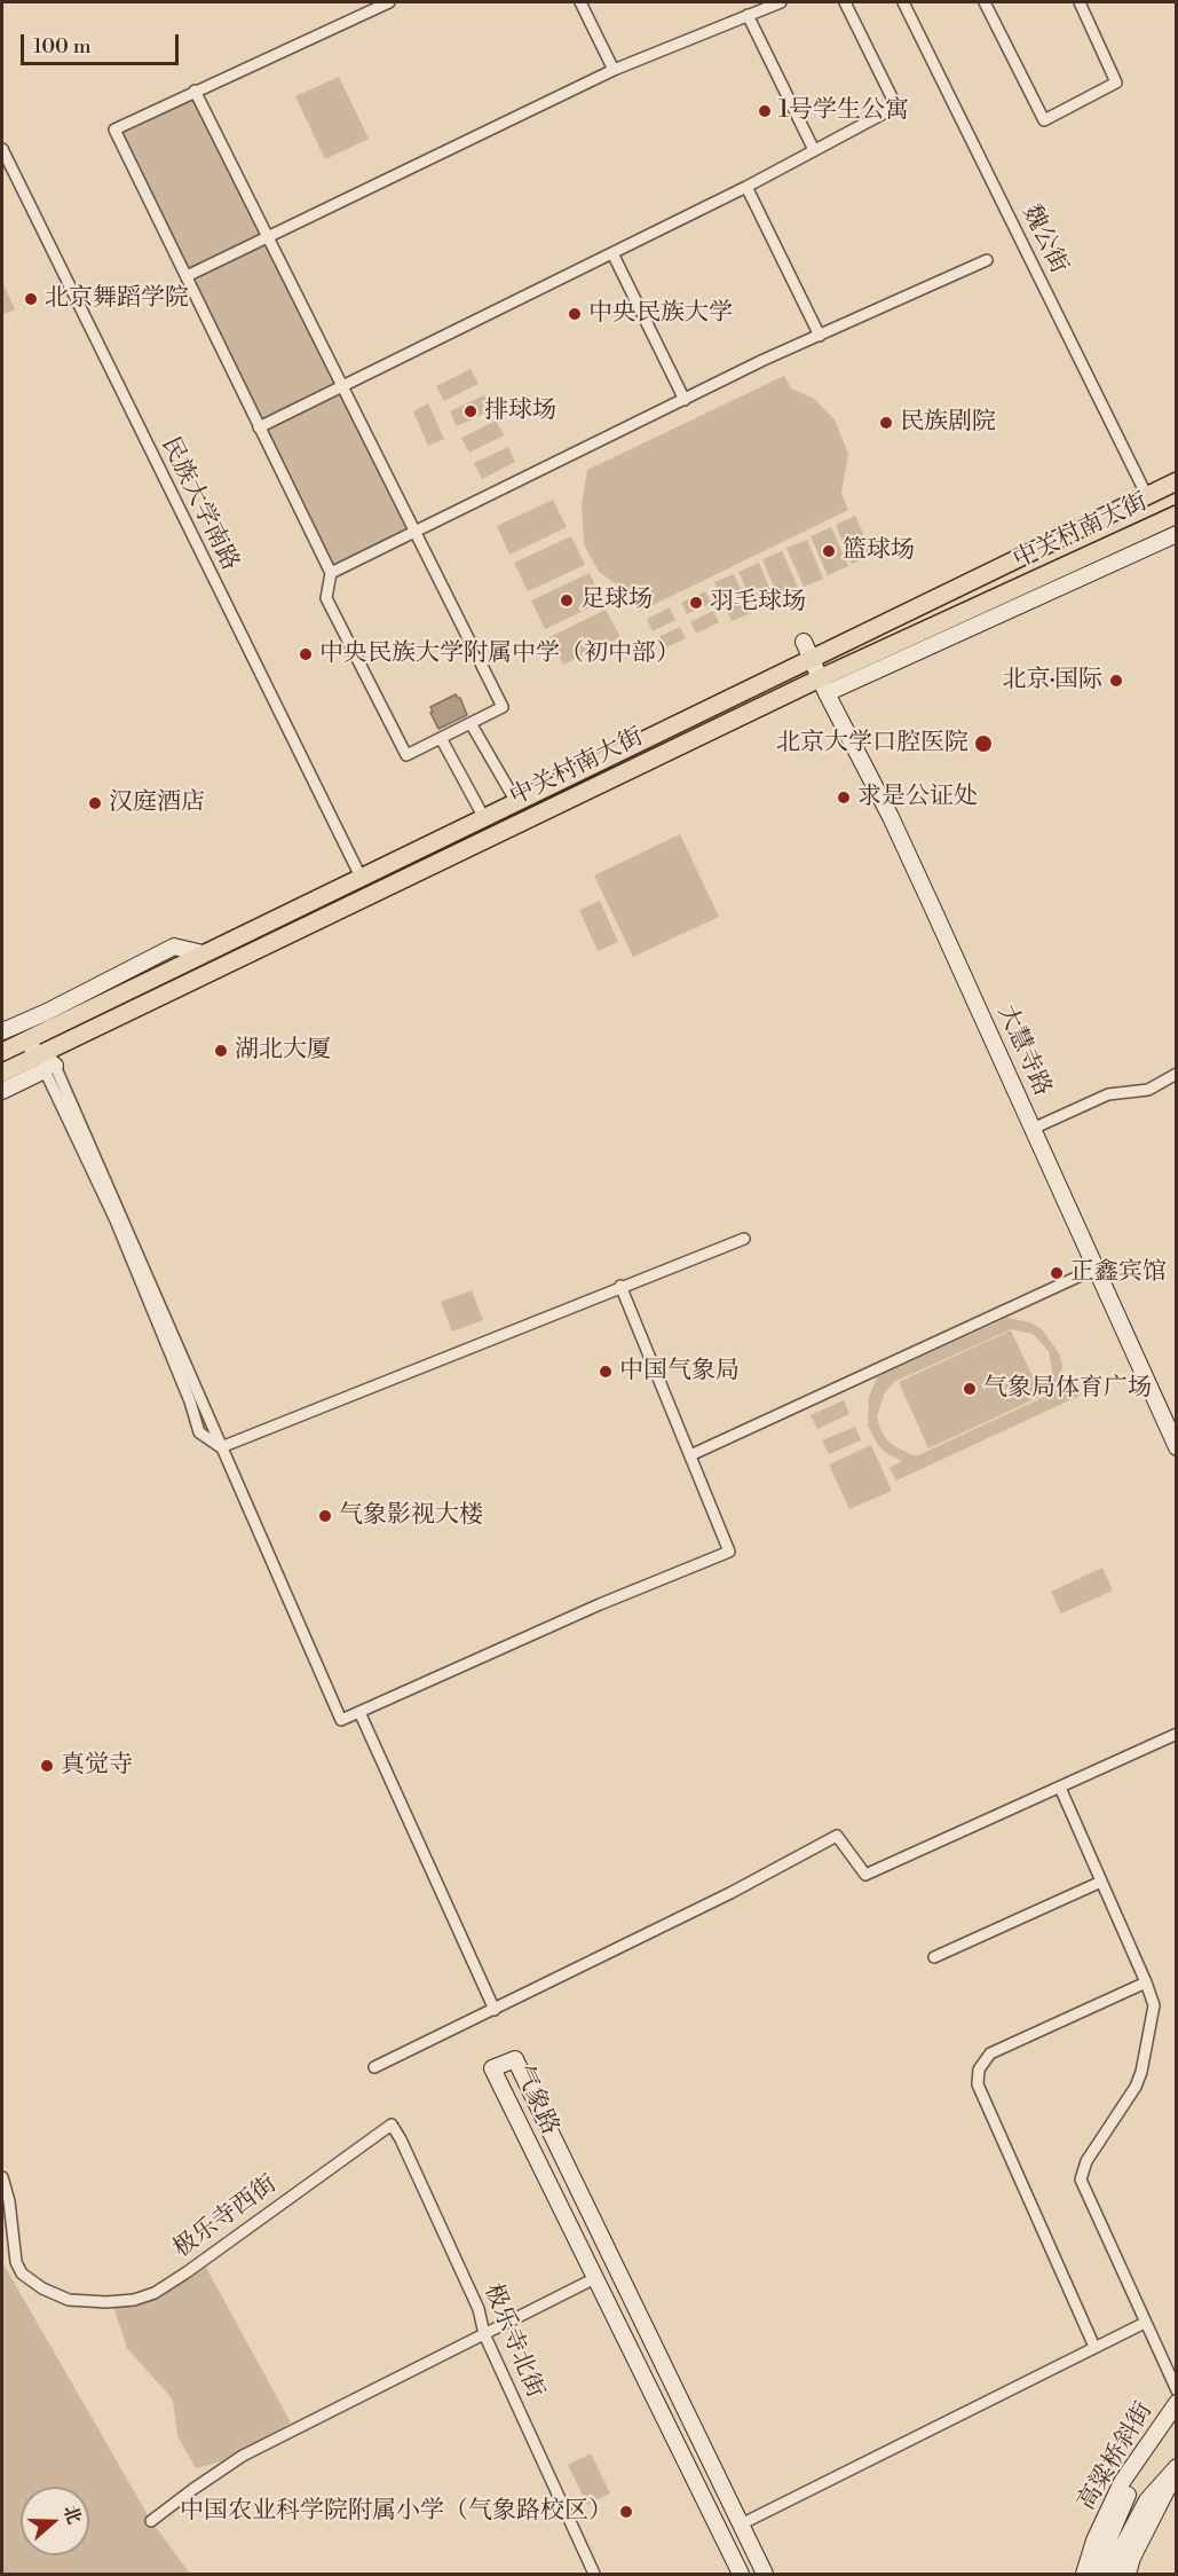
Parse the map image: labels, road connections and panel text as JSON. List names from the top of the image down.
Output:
{
  "streets": {
    "main road": ["中关村南大街"],
    "street": [
      "魏公街",
      "民族大学南路",
      "大慧寺路",
      "气象路",
      "极乐寺西街",
      "极乐寺北街",
      "高粱桥斜街"
    ]
  },
  "crossings": [
    ["魏公街", "中关村南大街"],
    ["民族大学南路", "中关村南大街"],
    ["中关村南大街", "大慧寺路"],
    ["极乐寺西街", "极乐寺北街"]
  ],
  "places": [
    "1号学生公寓",
    "北京舞蹈学院",
    "中央民族大学",
    "排球场",
    "民族剧院",
    "篮球场",
    "足球场",
    "羽毛球场",
    "中央民族大学附属中学（初中部）",
    "北京·国际",
    "北京大学口腔医院",
    "求是公证处",
    "汉庭酒店",
    "湖北大厦",
    "正鑫宾馆",
    "中国气象局",
    "气象局体育广场",
    "气象影视大楼",
    "真觉寺",
    "中国农业科学院附属小学（气象路校区）"
  ],
  "scale_bar": "100 m",
  "north": "right"
}
